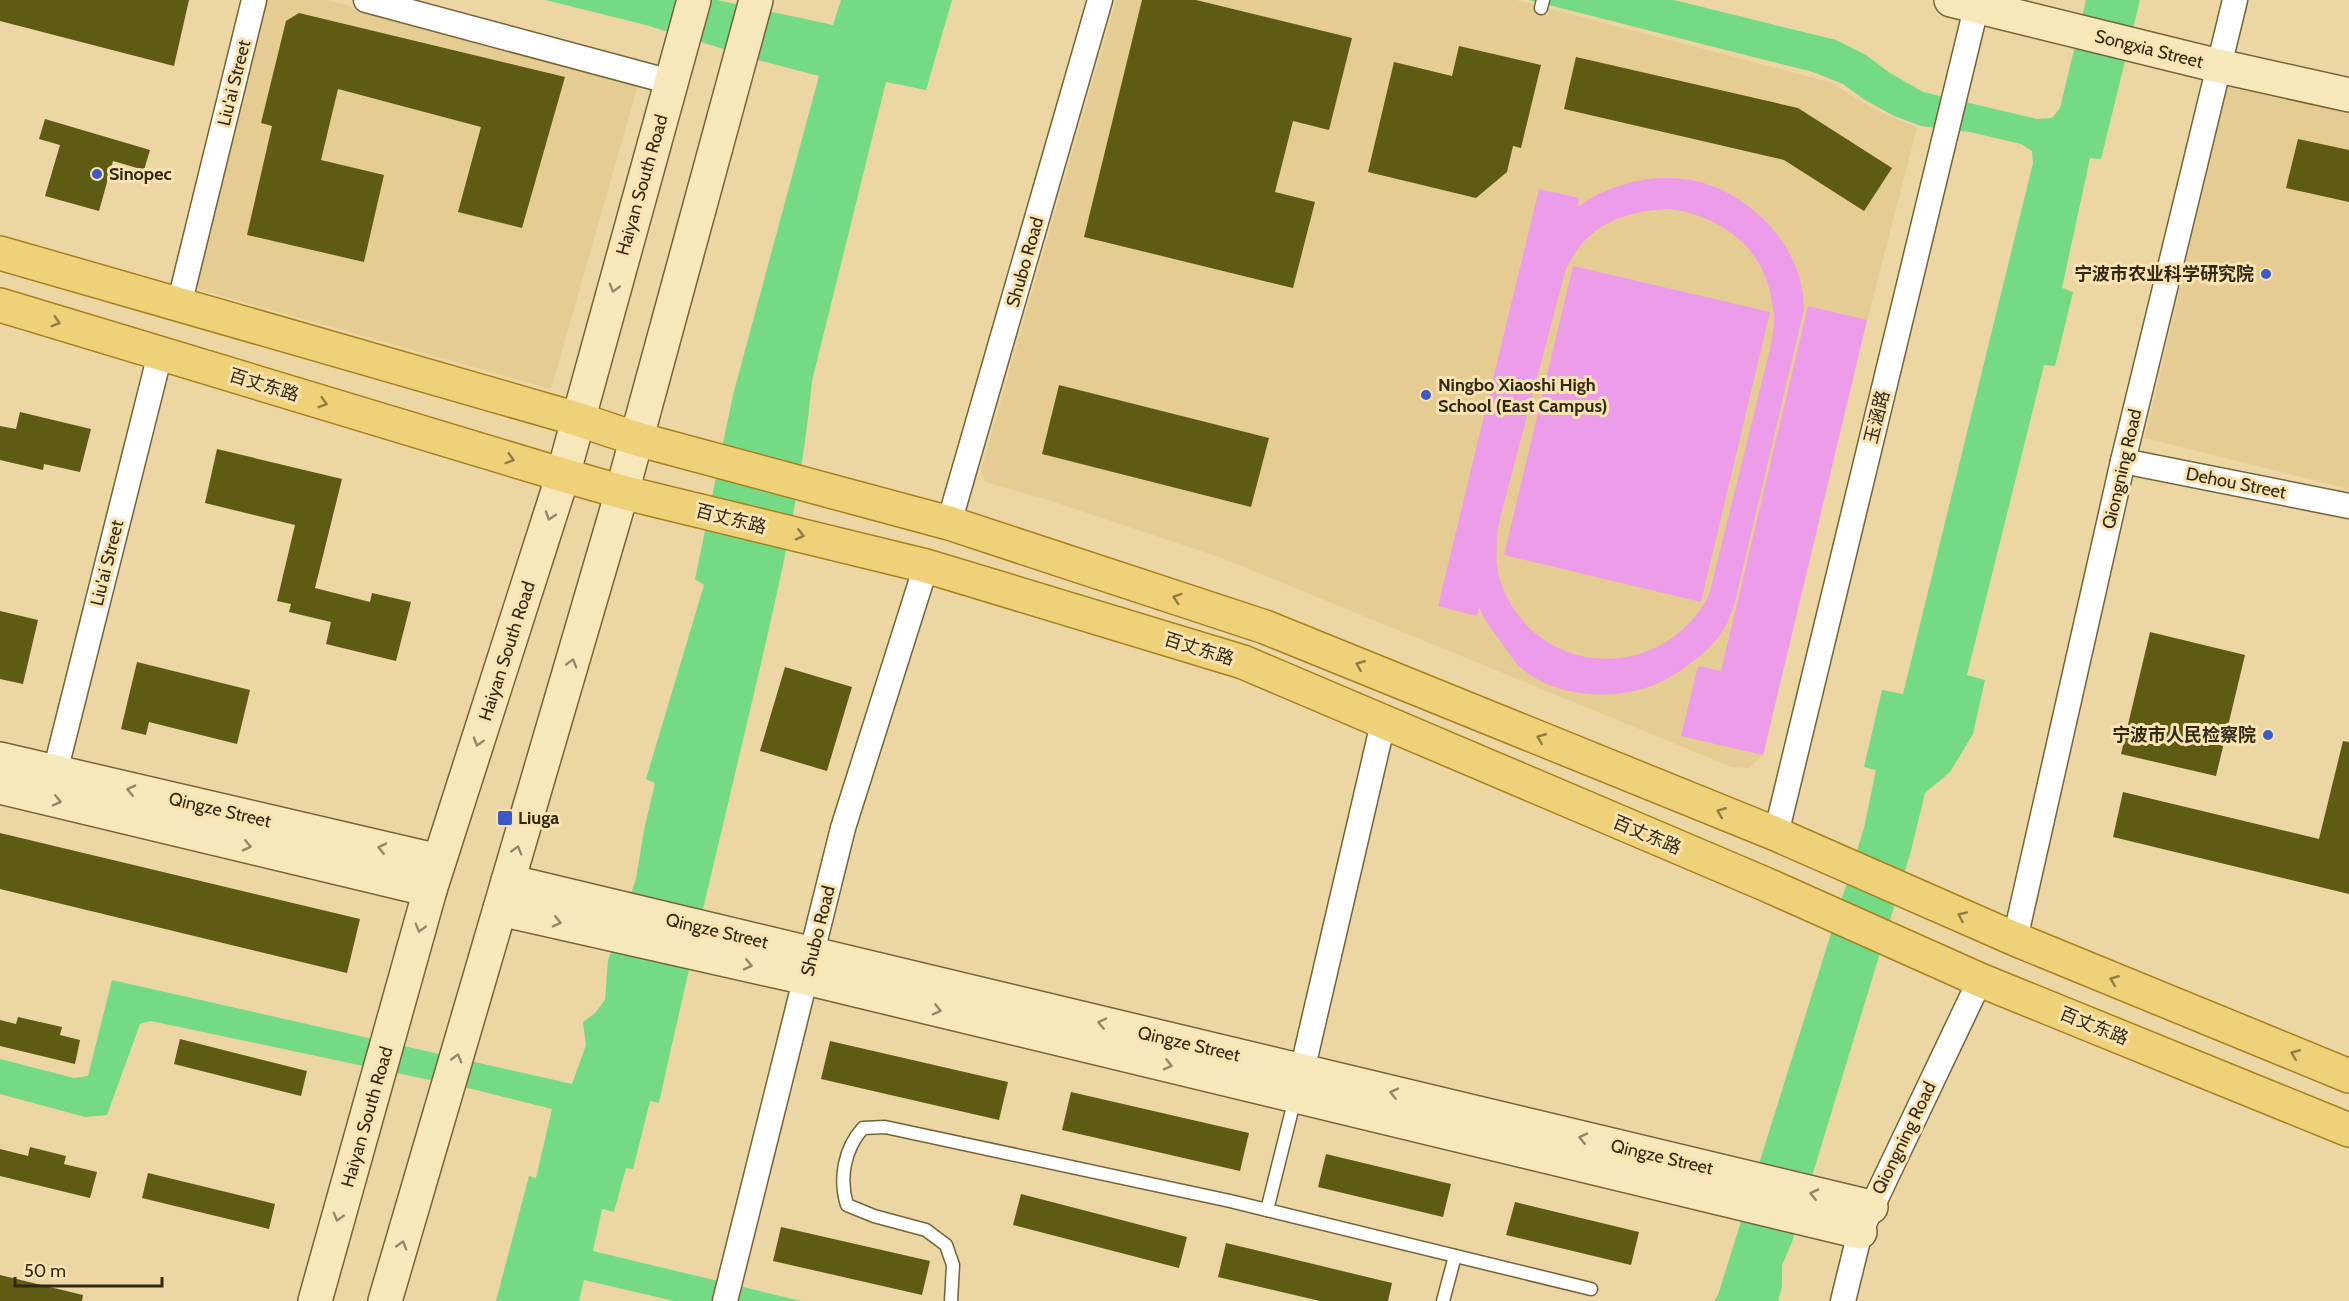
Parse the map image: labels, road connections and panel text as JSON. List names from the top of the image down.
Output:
{
  "streets": {
    "main road": ["百丈东路"],
    "street": [
      "Songxia Street",
      "Liu'ai Street",
      "Haiyan South Road",
      "Shubo Road",
      "玉涵路",
      "Qiongning Road",
      "Dehou Street",
      "Qingze Street"
    ]
  },
  "crossings": [
    ["Songxia Street", "玉涵路"],
    ["Songxia Street", "Qiongning Road"],
    ["Liu'ai Street", "百丈东路"],
    ["Liu'ai Street", "Qingze Street"],
    ["Haiyan South Road", "百丈东路"],
    ["Haiyan South Road", "Qingze Street"],
    ["Shubo Road", "百丈东路"],
    ["Shubo Road", "Qingze Street"],
    ["百丈东路", "Qiongning Road"],
    ["Qiongning Road", "Dehou Street"],
    ["Qiongning Road", "Qingze Street"]
  ],
  "places": {
    "other": [
      "Sinopec",
      "宁波市农业科学研究院",
      "Ningbo Xiaoshi High School (East Campus)",
      "宁波市人民检察院"
    ],
    "transit": ["Liuga"]
  },
  "scale_bar": "50 m"
}
